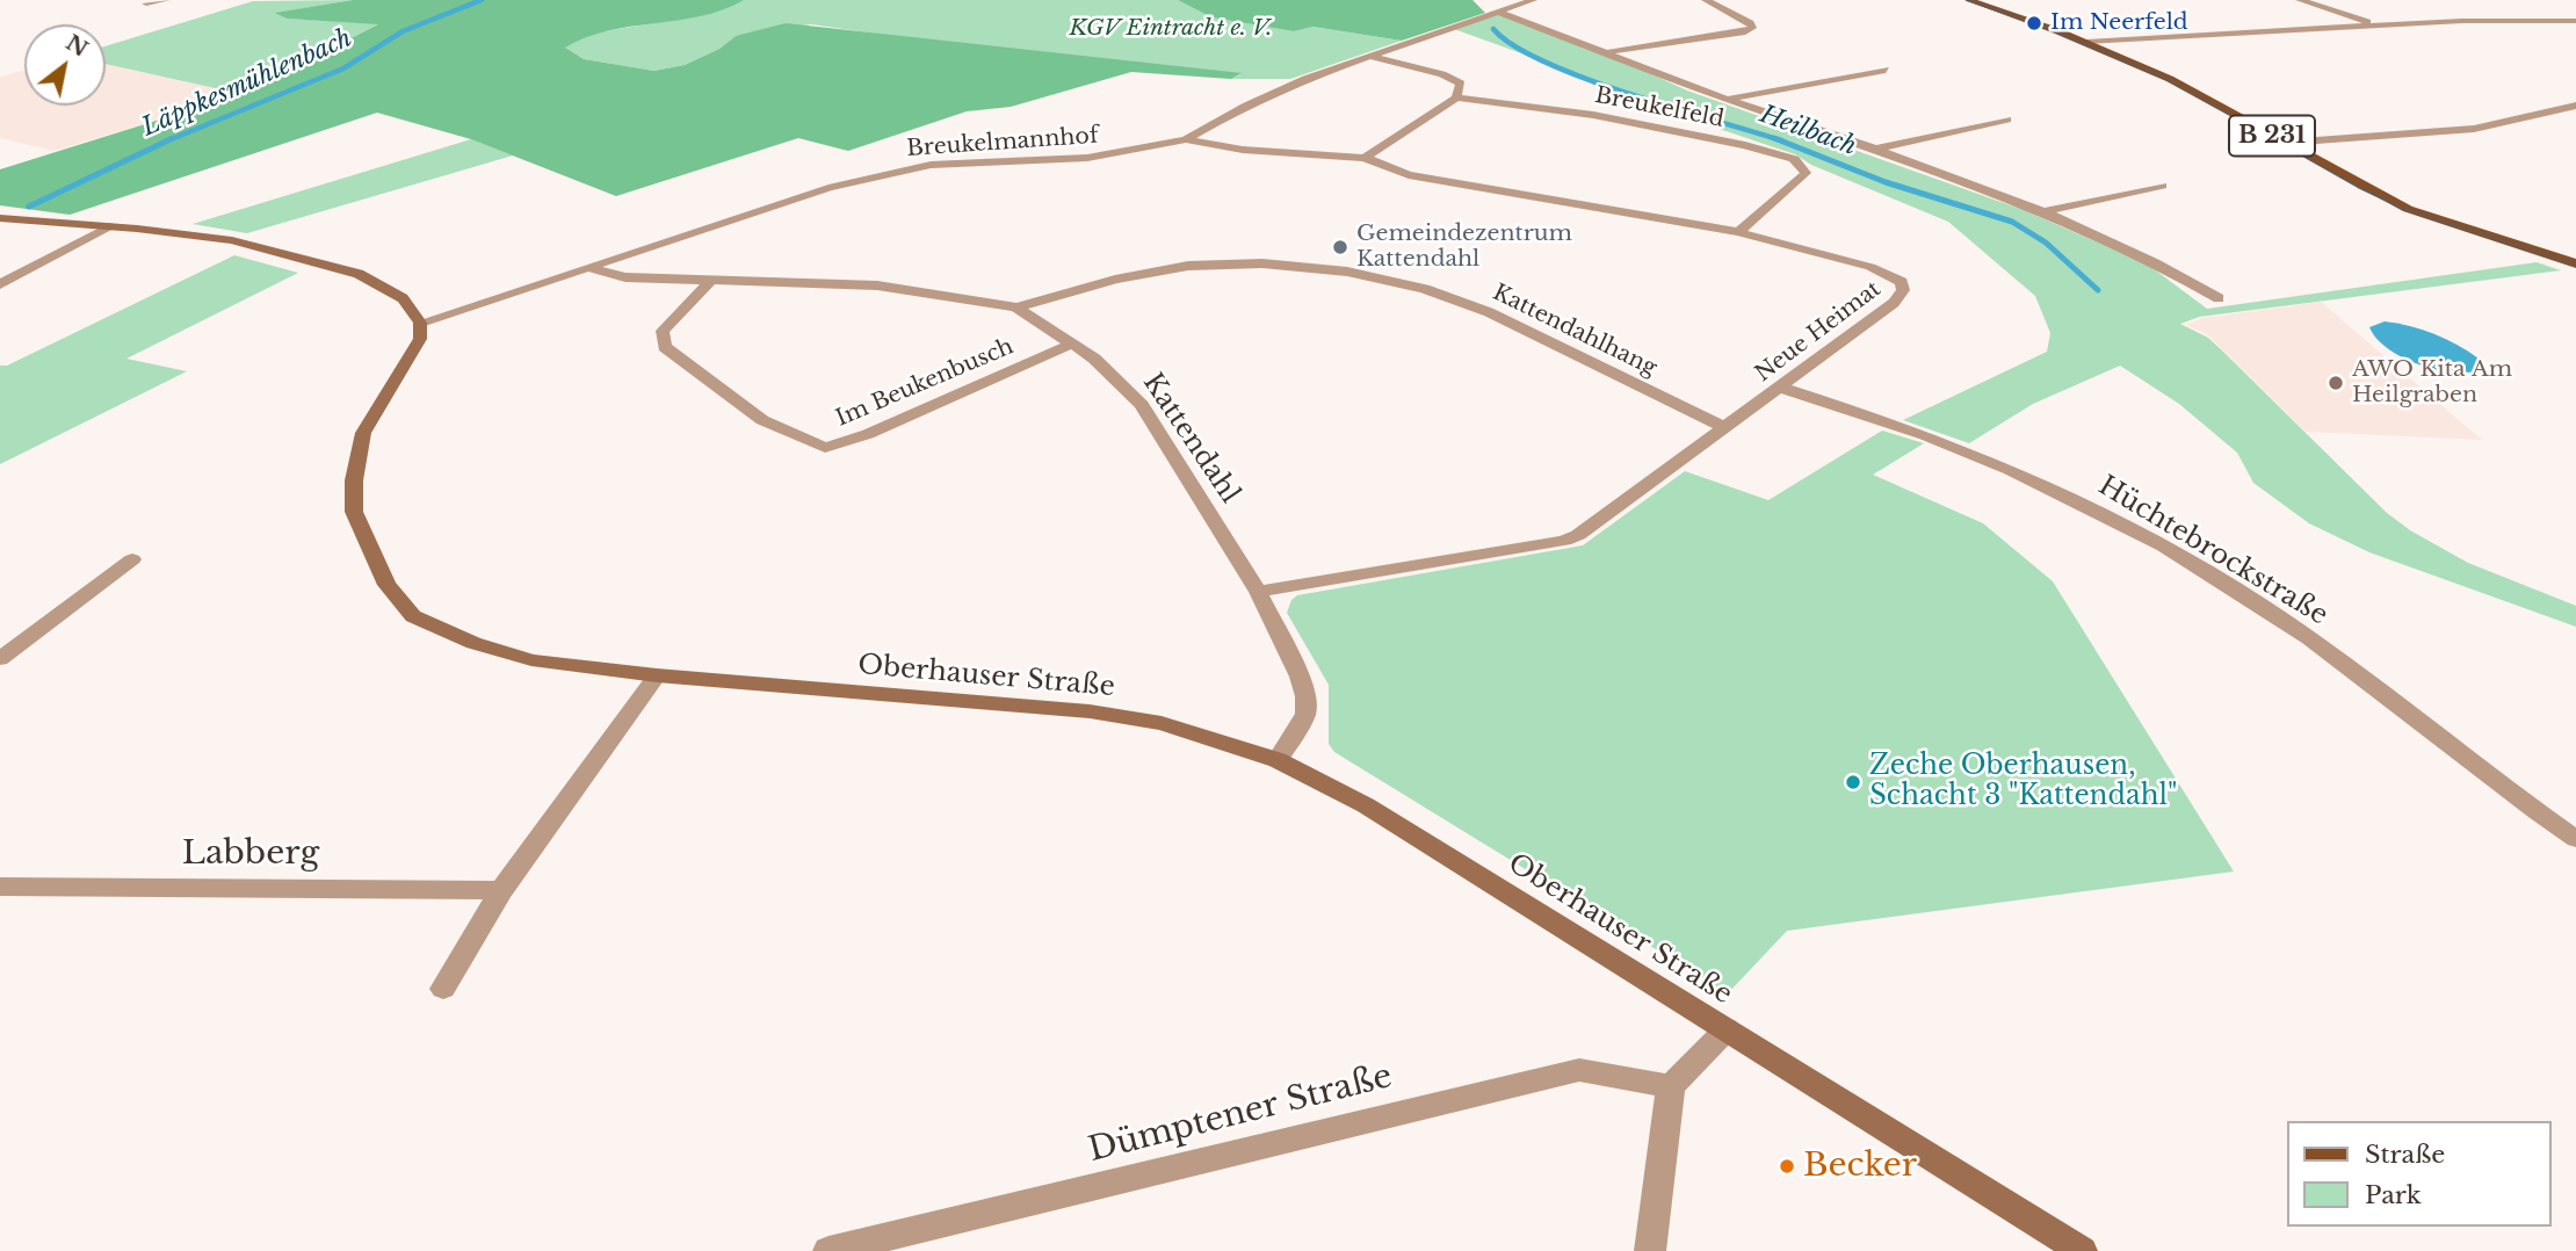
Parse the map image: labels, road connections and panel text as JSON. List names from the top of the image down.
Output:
{
  "streets": {
    "main road": ["B 231"],
    "street": [
      "Breukelfeld",
      "Breukelmannhof",
      "Kattendahlhang",
      "Neue Heimat",
      "Im Beukenbusch",
      "Kattendahl",
      "Hüchtebrockstraße",
      "Oberhauser Straße",
      "Labberg",
      "Dümptener Straße"
    ]
  },
  "crossings": [
    ["Breukelfeld", "Neue Heimat"],
    ["Breukelmannhof", "Neue Heimat"],
    ["Breukelmannhof", "Kattendahl"],
    ["Breukelmannhof", "Oberhauser Straße"],
    ["Kattendahlhang", "Neue Heimat"],
    ["Kattendahlhang", "Kattendahl"],
    ["Neue Heimat", "Kattendahl"],
    ["Neue Heimat", "Hüchtebrockstraße"],
    ["Im Beukenbusch", "Kattendahl"],
    ["Kattendahl", "Oberhauser Straße"]
  ],
  "water": ["Läppkesmühlenbach", "Heilbach"],
  "parks": ["KGV Eintracht e. V."],
  "places": [
    "Im Neerfeld",
    "Gemeindezentrum Kattendahl",
    "AWO Kita Am Heilgraben",
    "Zeche Oberhausen, Schacht 3 \"Kattendahl\"",
    "Becker"
  ],
  "legend": ["Straße", "Park"],
  "north": "top right"
}
